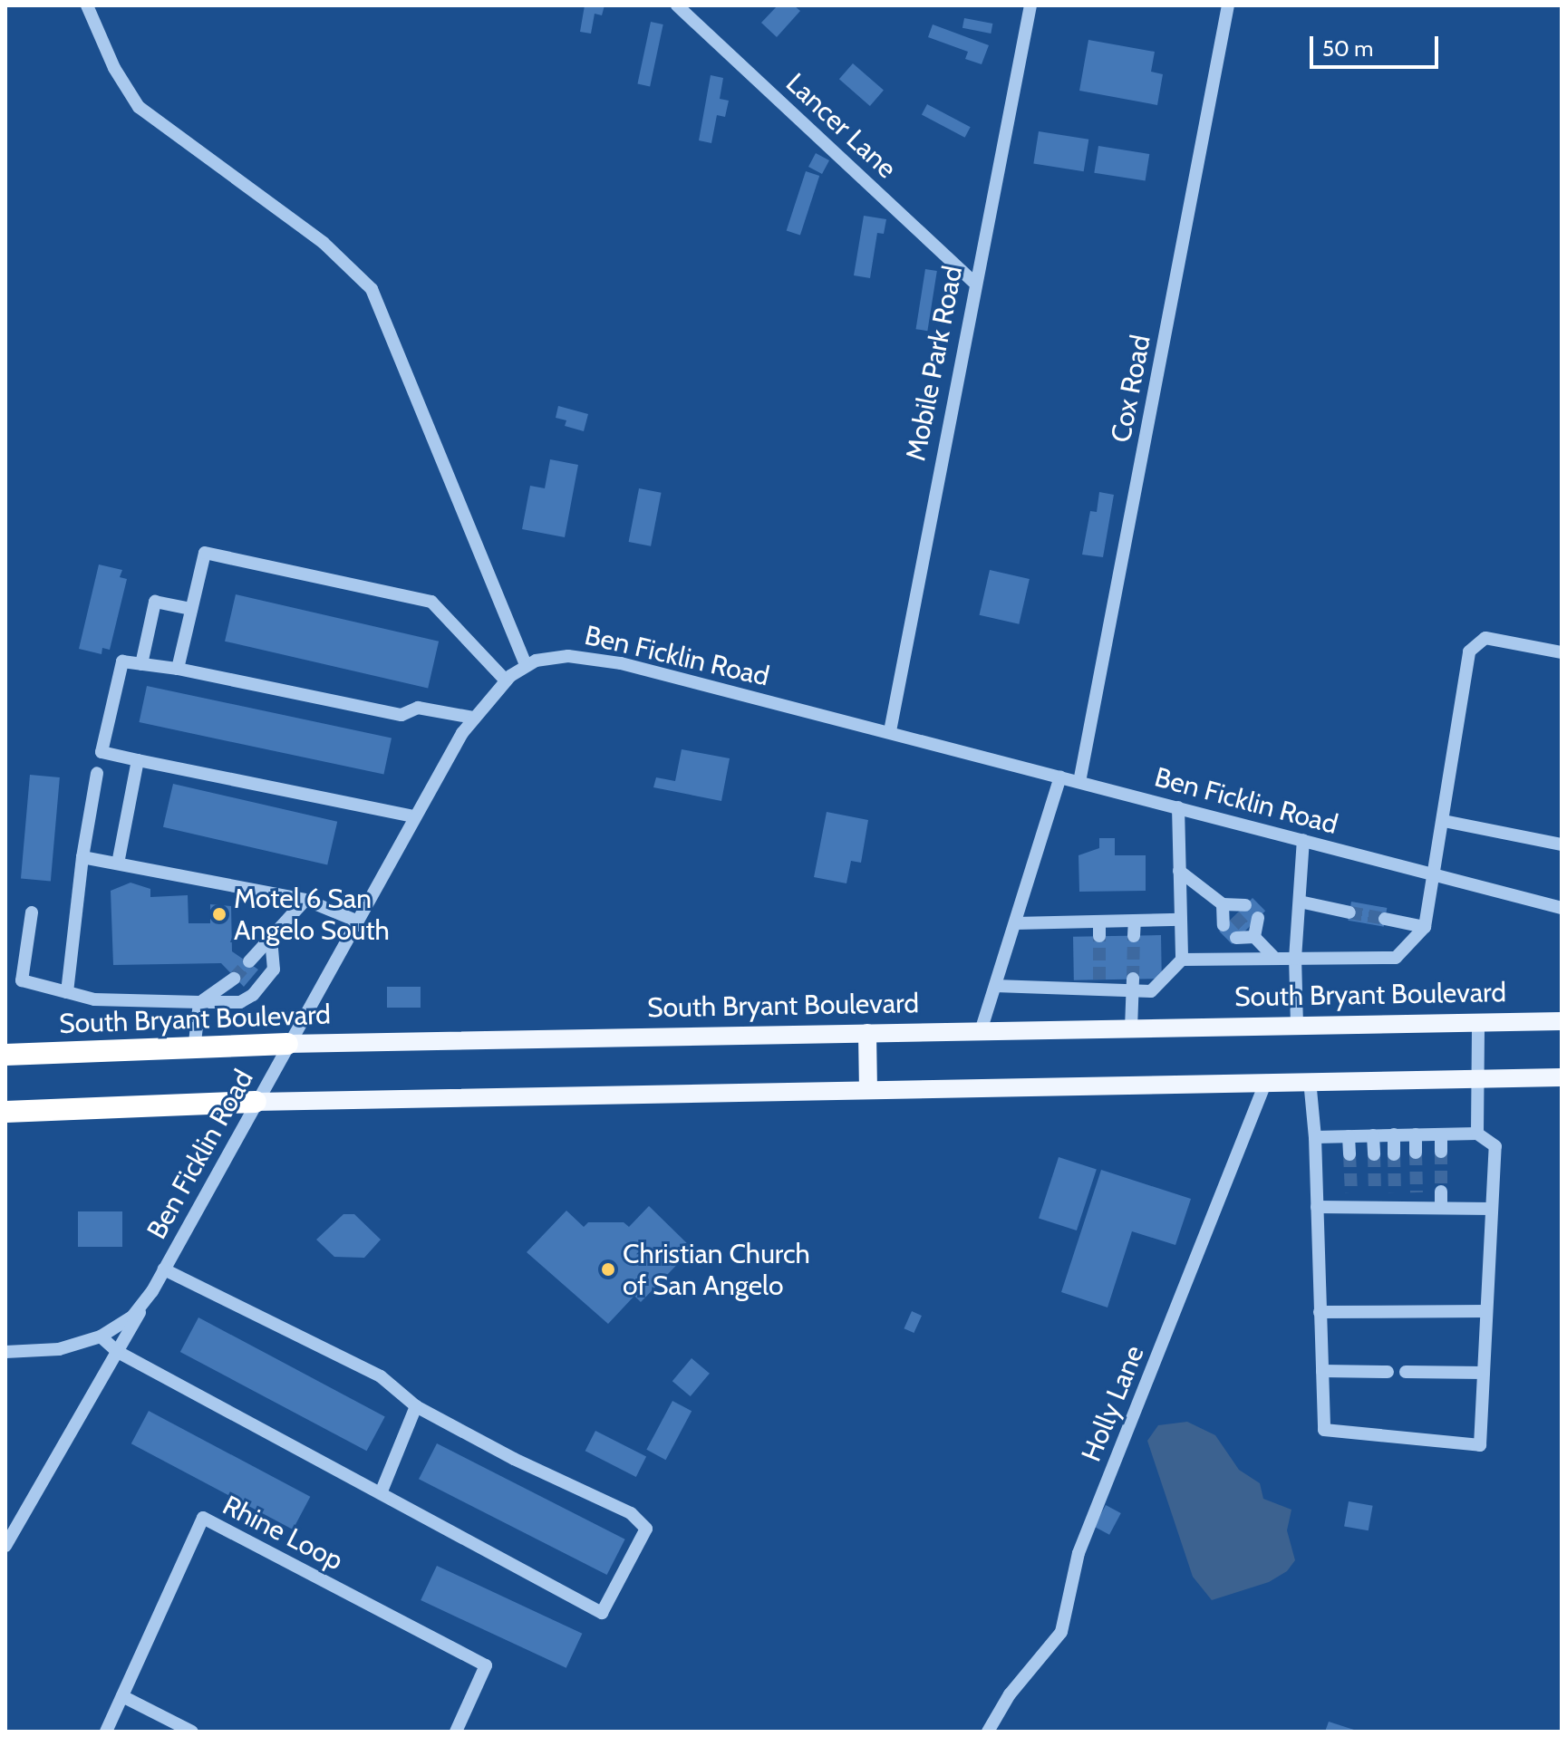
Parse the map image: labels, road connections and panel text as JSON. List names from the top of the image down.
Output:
{
  "streets": {
    "highway": ["South Bryant Boulevard"],
    "street": [
      "Lancer Lane",
      "Mobile Park Road",
      "Cox Road",
      "Ben Ficklin Road",
      "Holly Lane",
      "Rhine Loop"
    ]
  },
  "crossings": [
    ["Lancer Lane", "Mobile Park Road"],
    ["Mobile Park Road", "Ben Ficklin Road"],
    ["Cox Road", "Ben Ficklin Road"],
    ["Ben Ficklin Road", "South Bryant Boulevard"]
  ],
  "places": ["Motel 6 San Angelo South", "Christian Church of San Angelo"],
  "scale_bar": "50 m"
}
